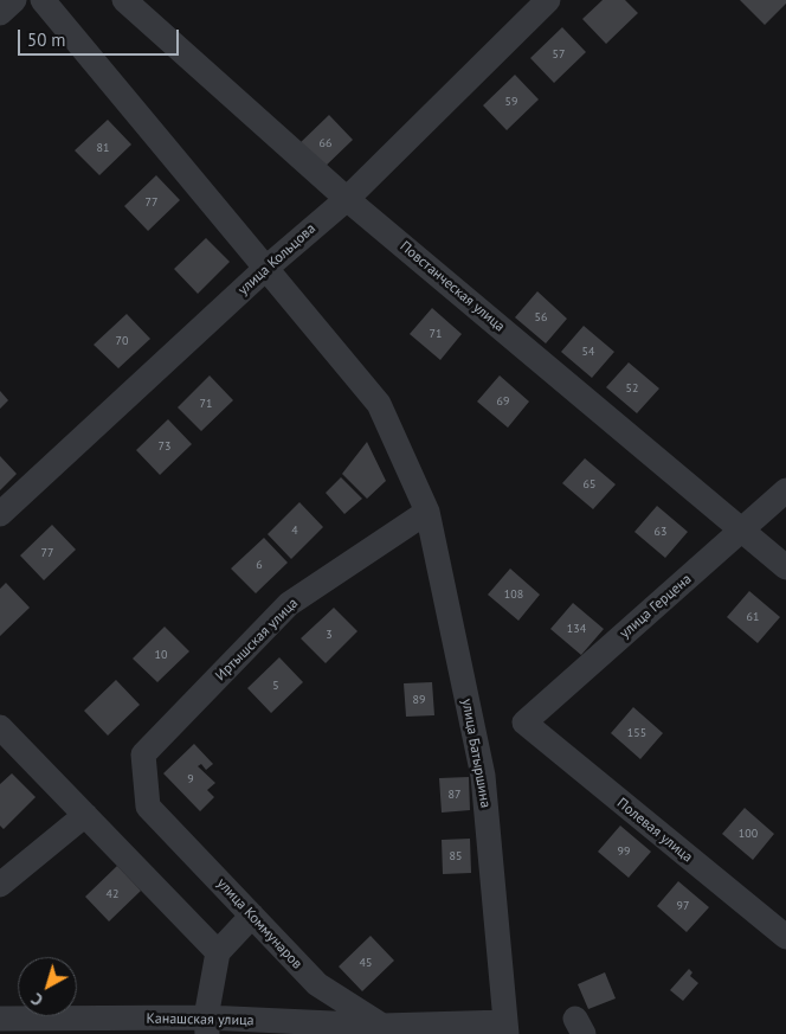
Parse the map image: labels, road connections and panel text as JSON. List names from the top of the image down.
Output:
{
  "streets": {
    "street": [
      "улица Кольцова",
      "Повстанческая улица",
      "улица Герцена",
      "Иртышская улица",
      "улица Батыршина",
      "Полевая улица",
      "улица Коммунаров",
      "Канашская улица"
    ]
  },
  "crossings": [
    ["улица Кольцова", "Повстанческая улица"],
    ["Повстанческая улица", "улица Герцена"],
    ["улица Герцена", "Полевая улица"],
    ["Иртышская улица", "улица Батыршина"],
    ["Иртышская улица", "улица Коммунаров"],
    ["улица Батыршина", "Канашская улица"],
    ["улица Коммунаров", "Канашская улица"]
  ],
  "house_numbers": [
    "57",
    "59",
    "66",
    "81",
    "77",
    "56",
    "71",
    "70",
    "54",
    "52",
    "69",
    "71",
    "73",
    "65",
    "4",
    "63",
    "77",
    "6",
    "108",
    "61",
    "134",
    "3",
    "10",
    "5",
    "89",
    "155",
    "9",
    "87",
    "100",
    "99",
    "85",
    "42",
    "97",
    "45"
  ],
  "scale_bar": "50 m",
  "north": "bottom left"
}
